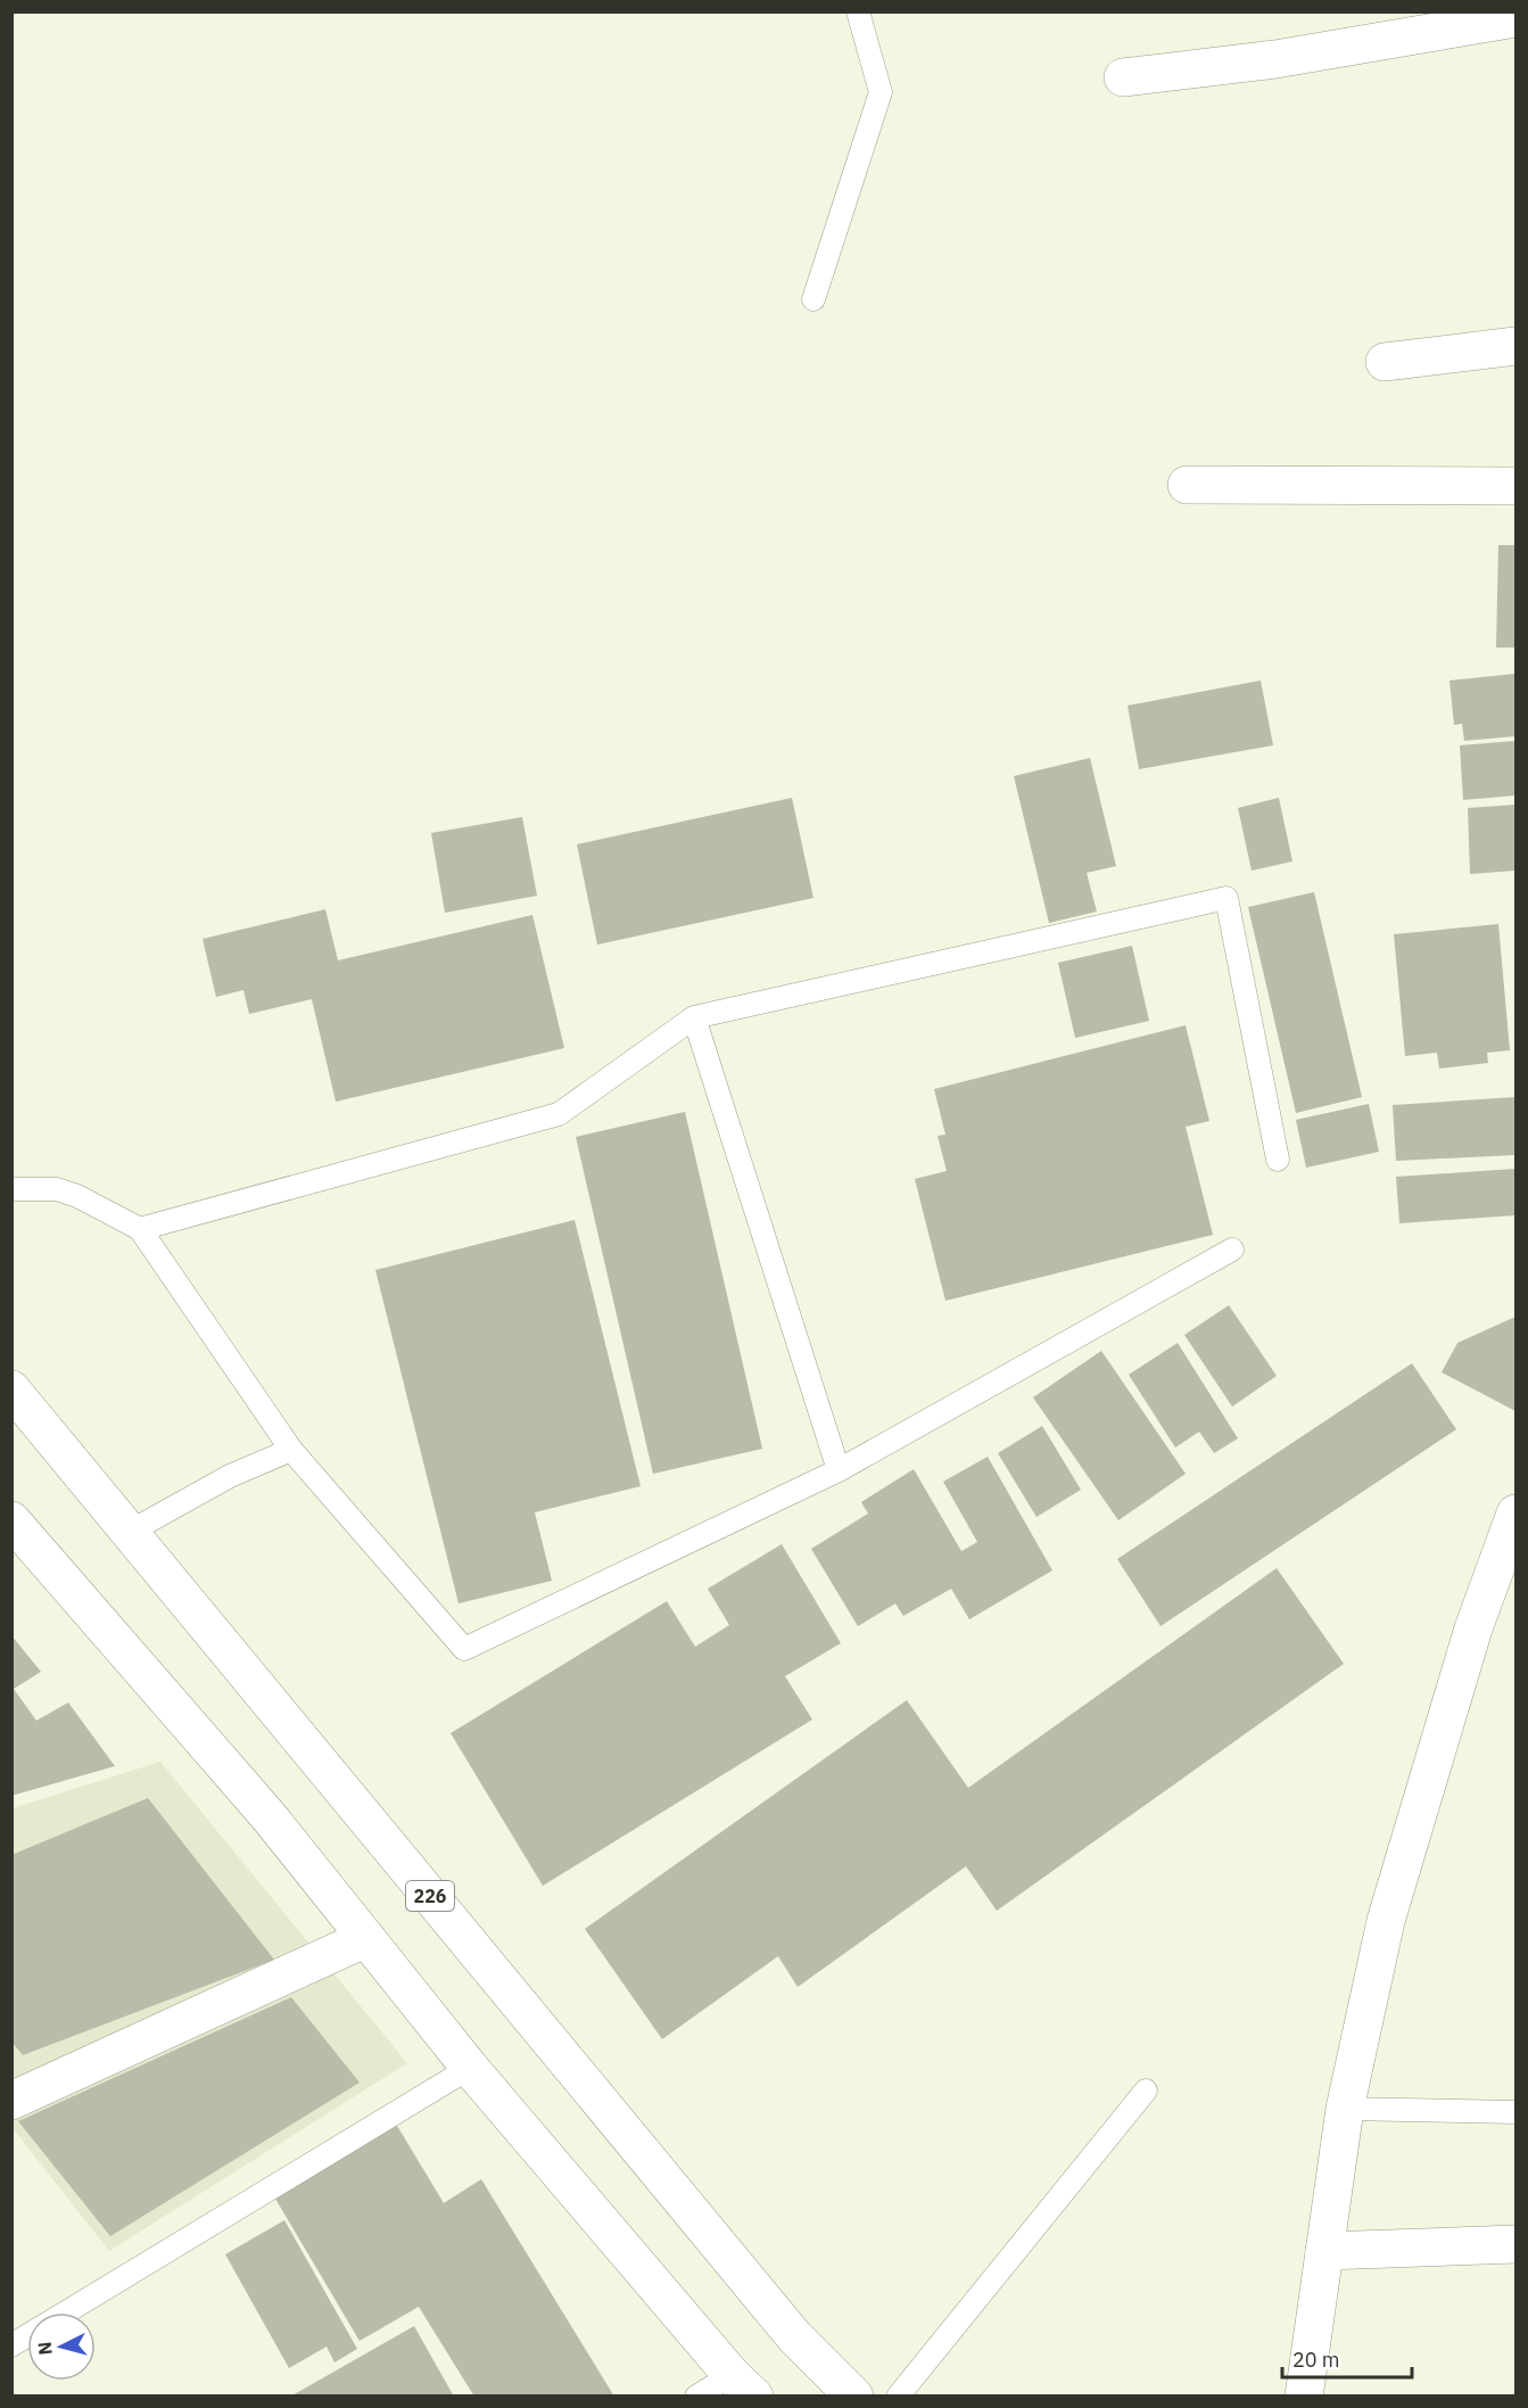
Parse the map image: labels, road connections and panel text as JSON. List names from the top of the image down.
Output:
{
  "streets": {
    "main road": ["226"]
  },
  "scale_bar": "20 m",
  "north": "left"
}
